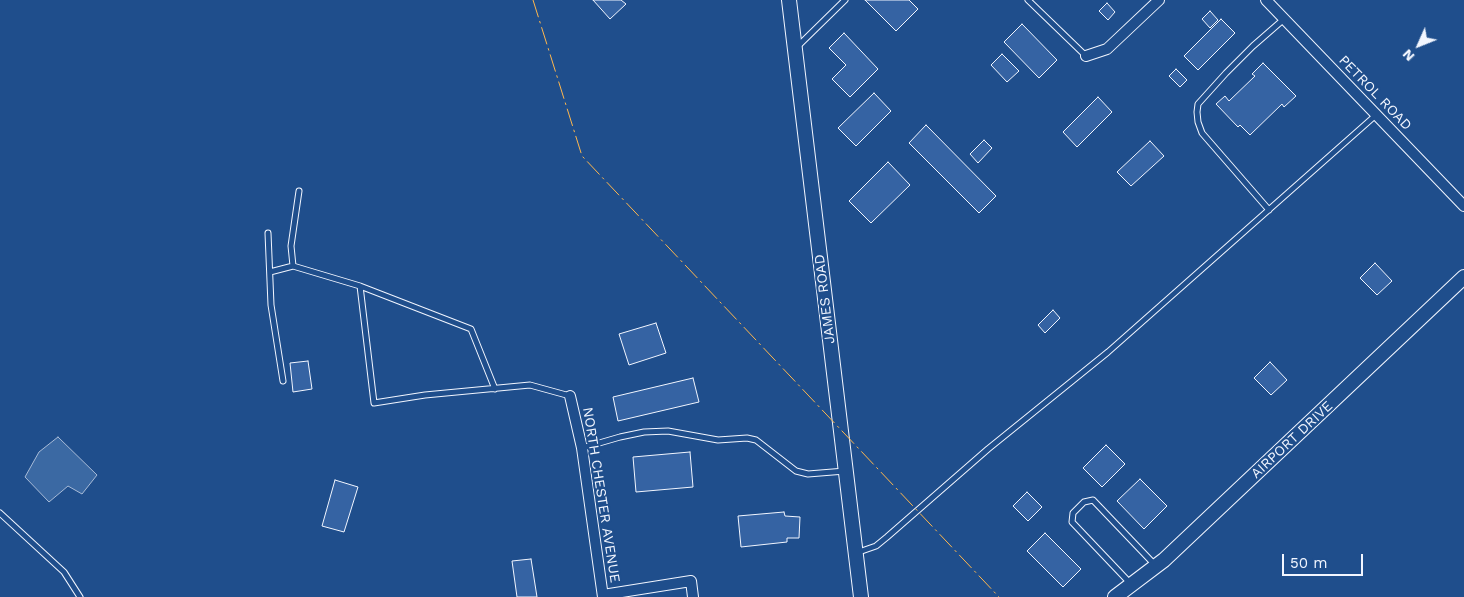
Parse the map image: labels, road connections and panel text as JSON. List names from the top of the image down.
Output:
{
  "streets": {
    "main road": ["JAMES ROAD", "AIRPORT DRIVE"],
    "street": ["PETROL ROAD", "NORTH CHESTER AVENUE"]
  },
  "scale_bar": "50 m",
  "north": "bottom left"
}
